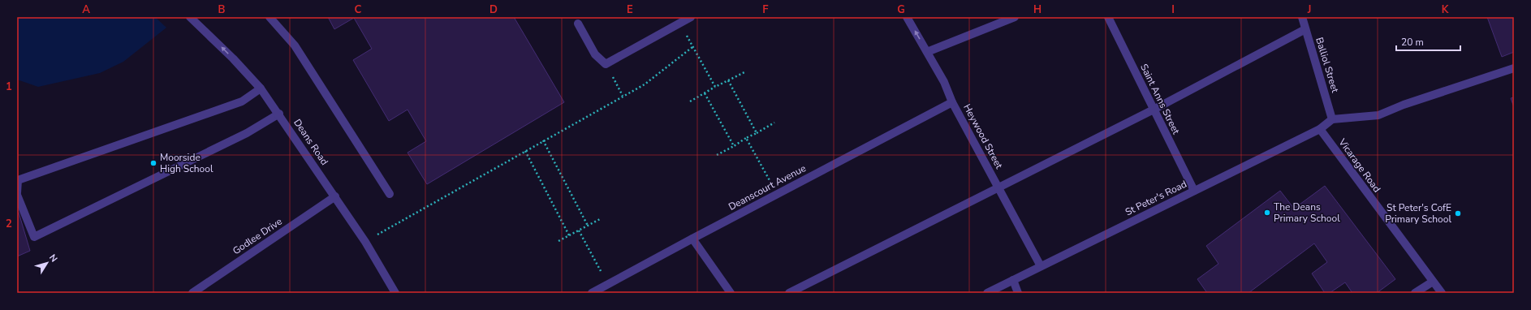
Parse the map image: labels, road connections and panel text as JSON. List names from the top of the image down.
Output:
{
  "streets": {
    "street": [
      "Balliol Street",
      "Saint Anns Street",
      "Heywood Street",
      "Deans Road",
      "Vicarage Road",
      "Deanscourt Avenue",
      "St Peter's Road",
      "Godlee Drive"
    ]
  },
  "crossings": [
    ["Balliol Street", "St Peter's Road"],
    ["Saint Anns Street", "St Peter's Road"],
    ["Heywood Street", "Deanscourt Avenue"],
    ["Heywood Street", "St Peter's Road"],
    ["Deans Road", "Godlee Drive"],
    ["Vicarage Road", "St Peter's Road"]
  ],
  "places": ["Moorside High School", "The Deans Primary School", "St Peter's CofE Primary School"],
  "scale_bar": "20 m",
  "north": "top right",
  "grid": {
    "columns": [
      "A",
      "B",
      "C",
      "D",
      "E",
      "F",
      "G",
      "H",
      "I",
      "J",
      "K"
    ],
    "rows": ["1", "2"]
  }
}
